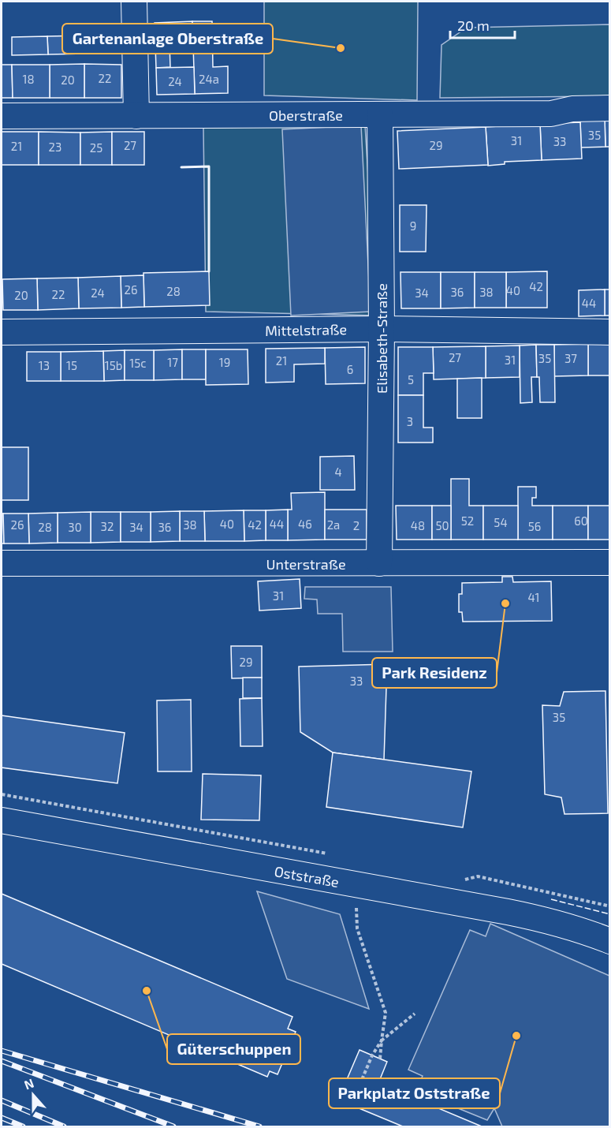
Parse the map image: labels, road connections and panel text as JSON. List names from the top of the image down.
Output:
{
  "streets": {
    "street": [
      "Oberstraße",
      "Mittelstraße",
      "Elisabeth-Straße",
      "Unterstraße",
      "Oststraße"
    ]
  },
  "crossings": [
    ["Oberstraße", "Elisabeth-Straße"],
    ["Mittelstraße", "Elisabeth-Straße"],
    ["Elisabeth-Straße", "Unterstraße"]
  ],
  "places": [
    "Gartenanlage Oberstraße",
    "Park Residenz",
    "Güterschuppen",
    "Parkplatz Oststraße"
  ],
  "house_numbers": [
    "22",
    "18",
    "24a",
    "20",
    "24",
    "35",
    "31",
    "33",
    "27",
    "29",
    "21",
    "23",
    "25",
    "9",
    "42",
    "26",
    "40",
    "28",
    "36",
    "38",
    "24",
    "34",
    "22",
    "20",
    "44",
    "27",
    "35",
    "37",
    "31",
    "21",
    "17",
    "19",
    "15c",
    "13",
    "15",
    "15b",
    "6",
    "5",
    "3",
    "4",
    "52",
    "60",
    "54",
    "40",
    "44",
    "46",
    "26",
    "38",
    "42",
    "2a",
    "2",
    "48",
    "50",
    "32",
    "56",
    "28",
    "30",
    "34",
    "36",
    "31",
    "41",
    "29",
    "33",
    "35"
  ],
  "scale_bar": "20 m",
  "north": "top"
}
